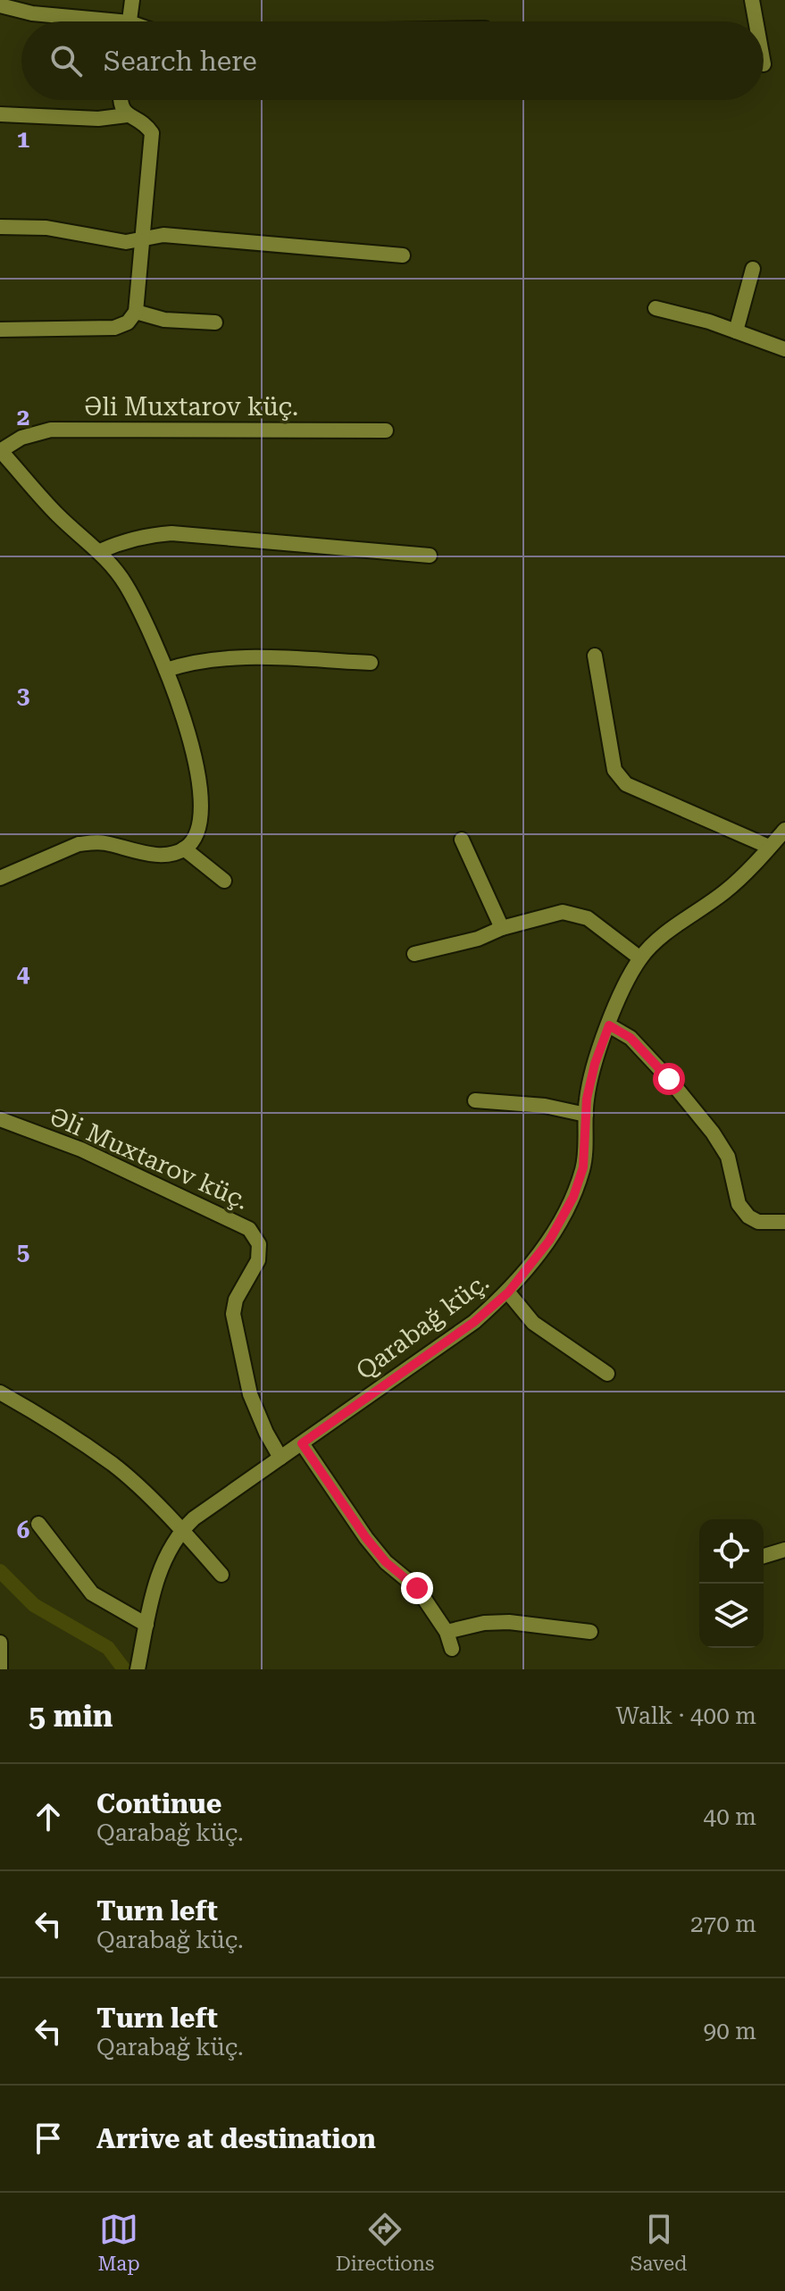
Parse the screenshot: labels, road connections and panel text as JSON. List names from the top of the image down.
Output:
{
  "streets": {
    "street": ["Əli Muxtarov küç.", "Qarabağ küç."]
  },
  "crossings": [
    ["Əli Muxtarov küç.", "Qarabağ küç."]
  ],
  "page": {
    "search": "Search here",
    "heading": ["5 min", "Walk · 400 m"],
    "list": [
      ["Continue", "Qarabağ küç.", "40 m"],
      ["Turn left", "Qarabağ küç.", "270 m"],
      ["Turn left", "Qarabağ küç.", "90 m"],
      "Arrive at destination"
    ],
    "nav": ["Map", "Directions", "Saved"]
  },
  "grid": {
    "rows": [
      "1",
      "2",
      "3",
      "4",
      "5",
      "6"
    ]
  }
}
